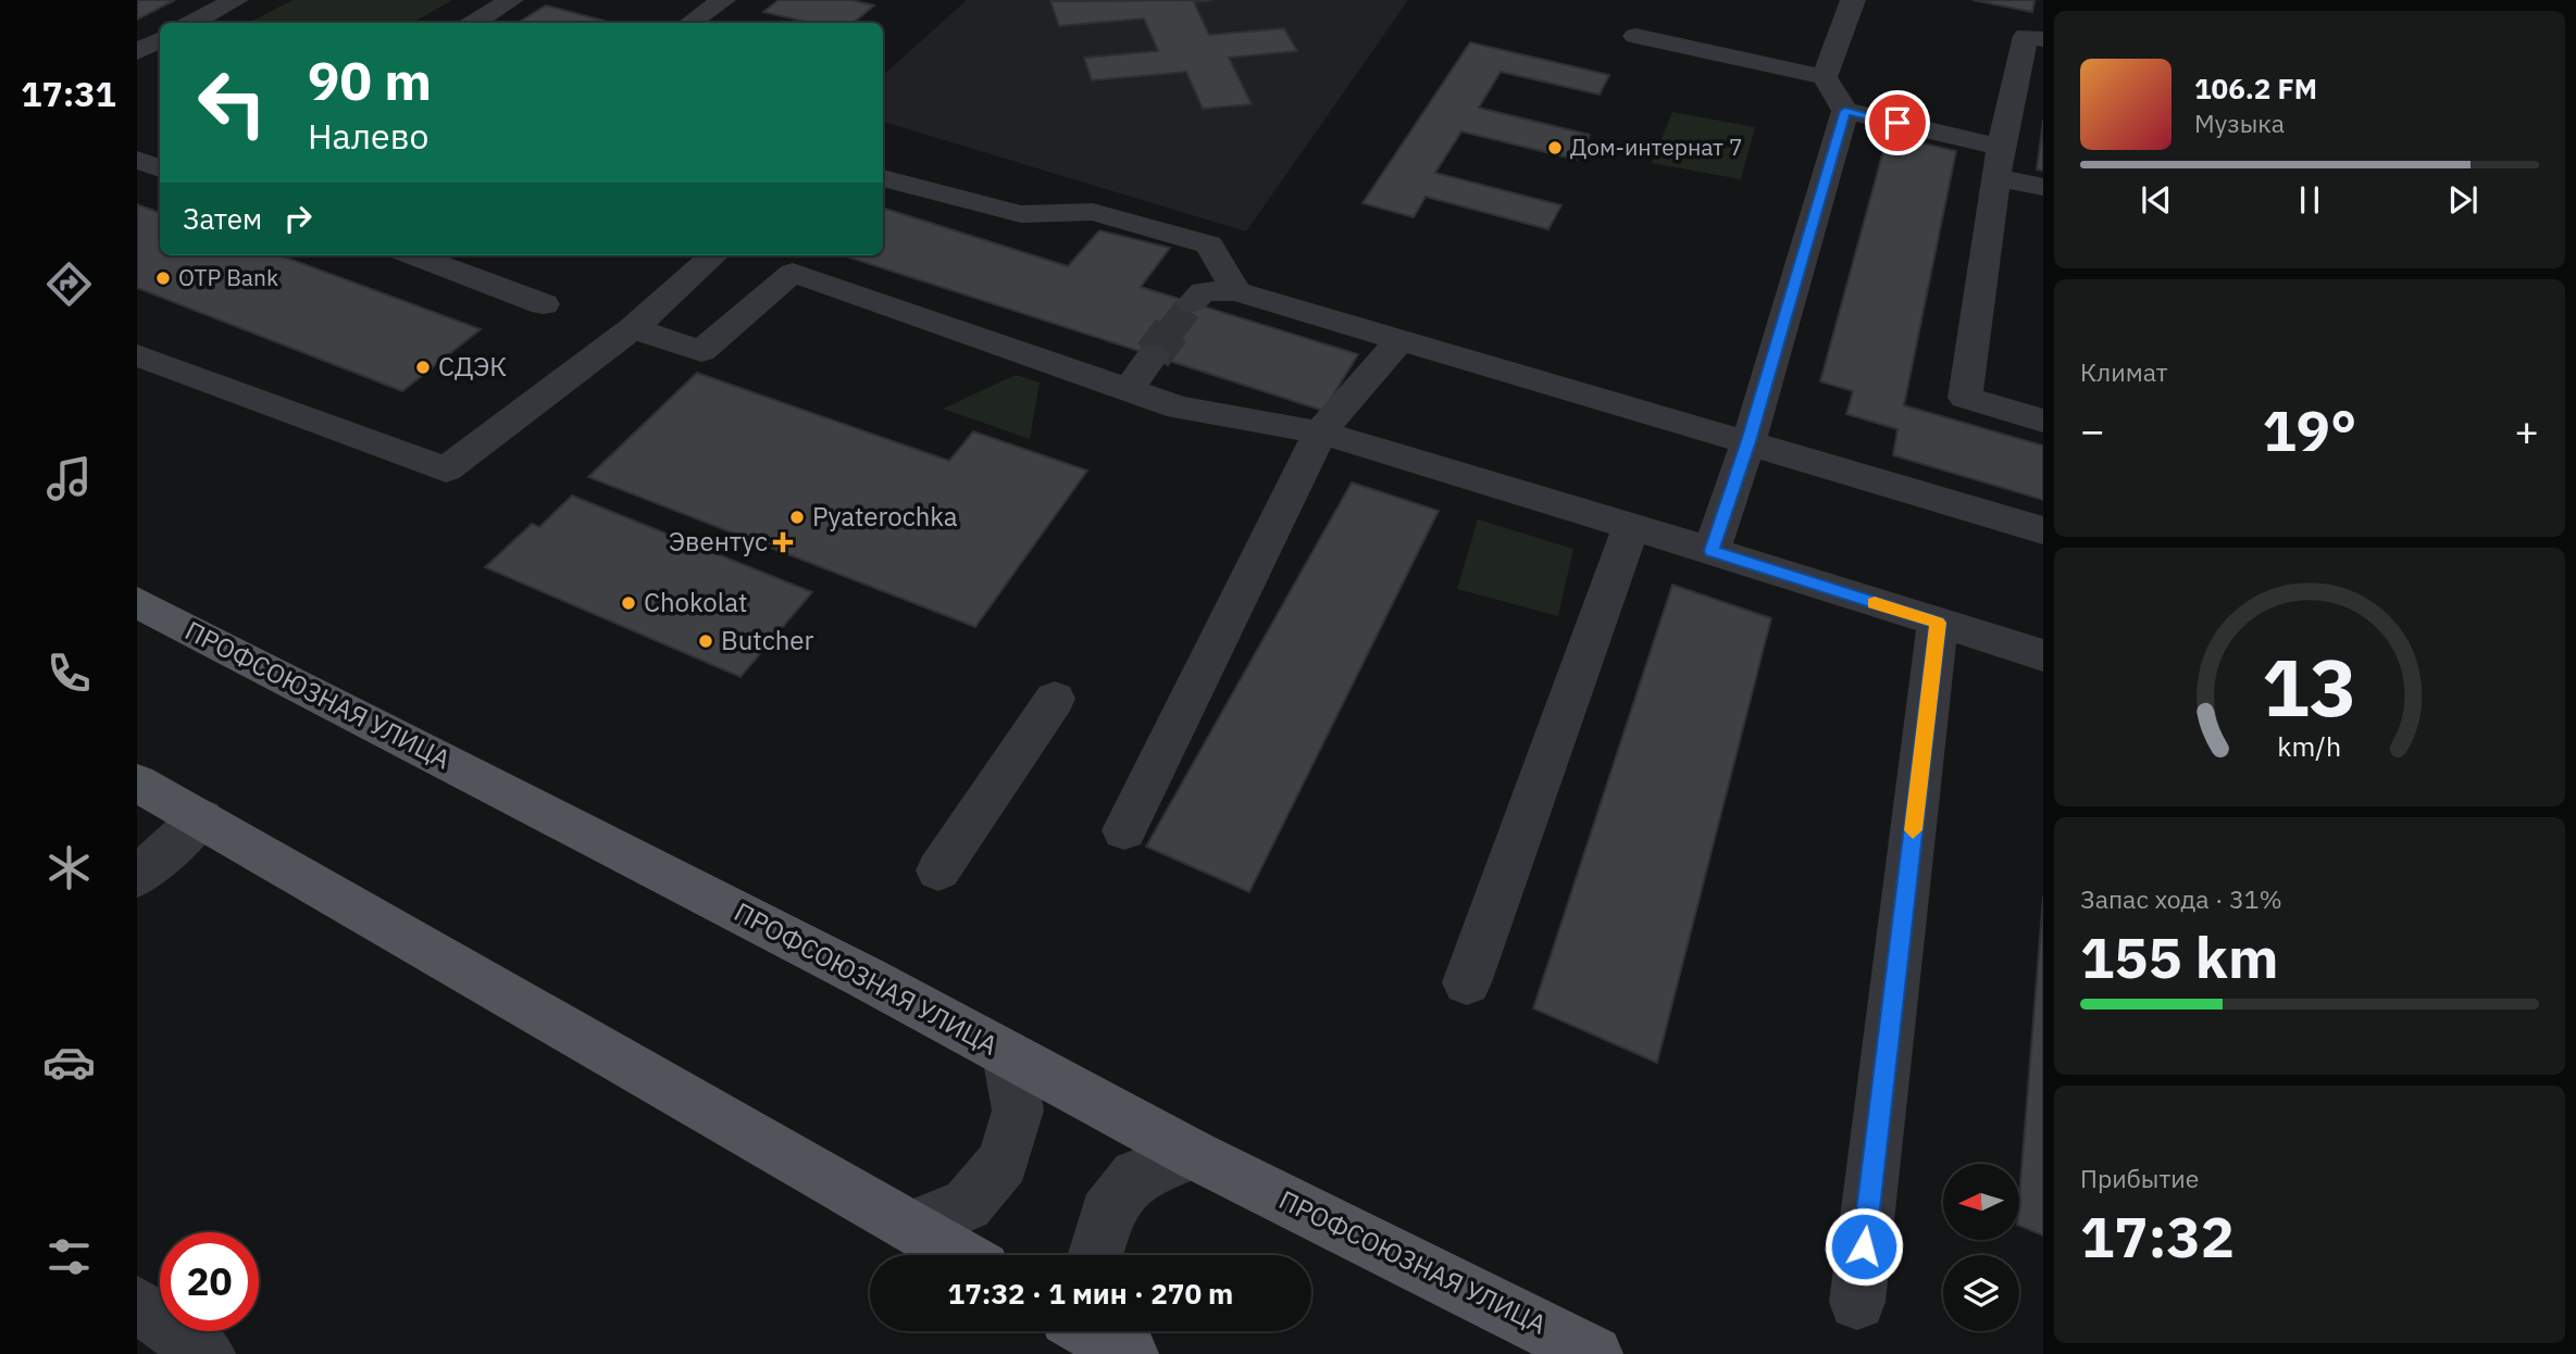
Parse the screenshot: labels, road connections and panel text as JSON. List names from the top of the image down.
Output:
{
  "streets": {
    "main road": ["ПРОФСОЮЗНАЯ УЛИЦА"]
  },
  "places": {
    "other": [
      "Дом-интернат 7",
      "OTP Bank",
      "СДЭК",
      "Pyaterochka",
      "Chokolat",
      "Butcher"
    ],
    "health": ["Эвентус"]
  },
  "north": "left",
  "page": {
    "tabs": "17:31",
    "turn": ["90 m", "Налево"],
    "song": ["106.2 FM", "Музыка"],
    "then": "Затем",
    "tile": [
      "Климат",
      ["Запас хода · 31%", "155 km"],
      ["Прибытие", "17:32"]
    ],
    "heat": ["−", "19°", "+"],
    "limit": "20",
    "trip": "17:32 · 1 мин · 270 m",
    "gauge": ["13", "km/h"]
  }
}
